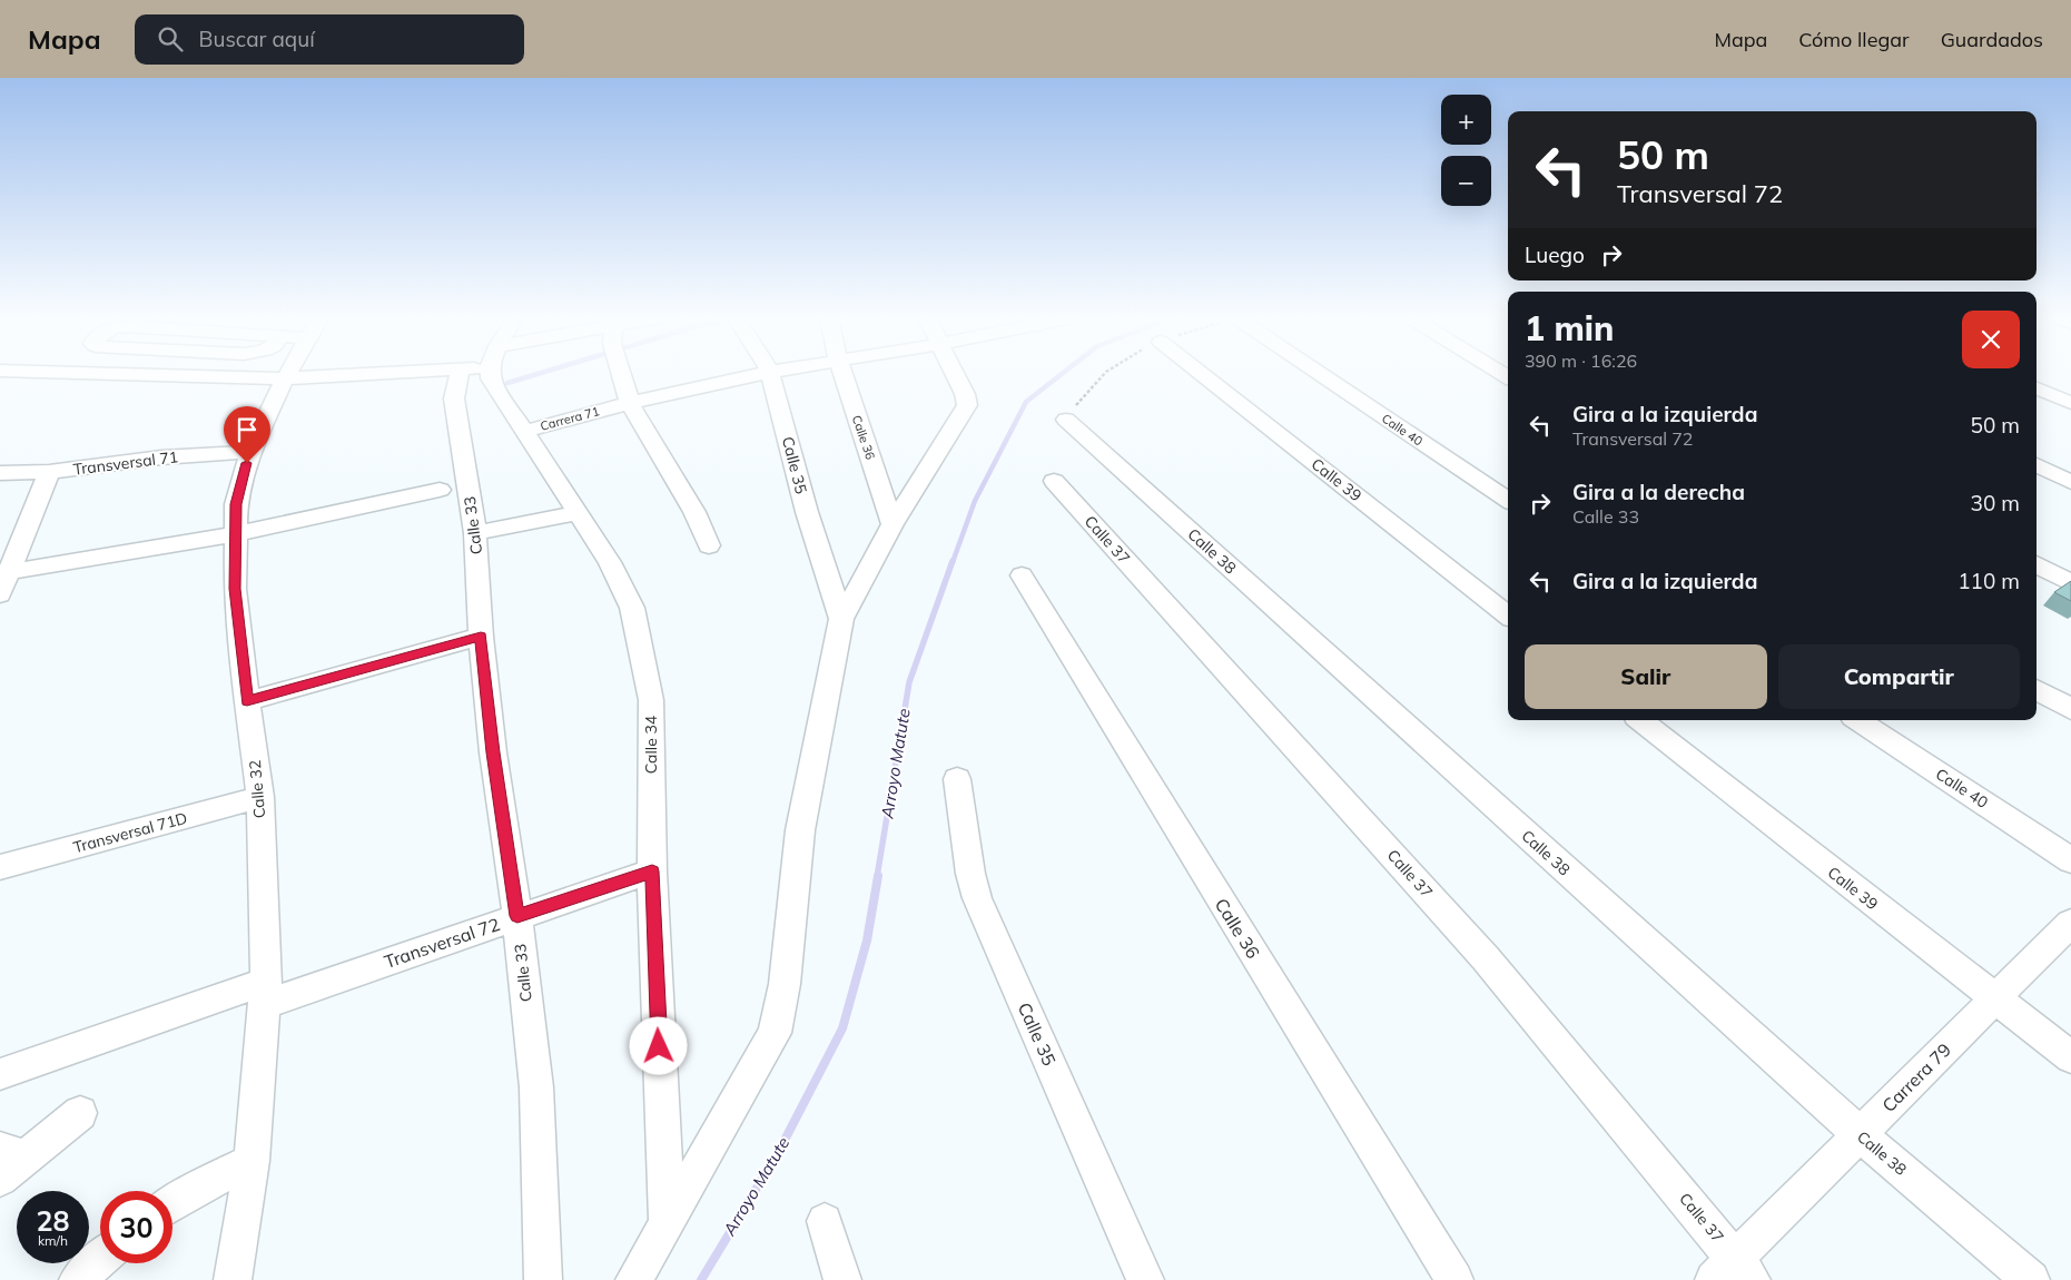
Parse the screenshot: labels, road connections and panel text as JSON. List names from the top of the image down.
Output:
{
  "streets": {
    "street": [
      "Carrera 71",
      "Calle 40",
      "Calle 36",
      "Transversal 71",
      "Calle 35",
      "Calle 39",
      "Calle 33",
      "Calle 37",
      "Calle 38",
      "Calle 34",
      "Calle 32",
      "Transversal 71D",
      "Transversal 72",
      "Carrera 79"
    ]
  },
  "crossings": [
    ["Carrera 71", "Calle 34"],
    ["Transversal 71", "Calle 32"],
    ["Calle 39", "Carrera 79"],
    ["Calle 33", "Transversal 72"],
    ["Calle 37", "Carrera 79"],
    ["Calle 38", "Carrera 79"],
    ["Calle 34", "Transversal 72"],
    ["Calle 32", "Transversal 71D"],
    ["Calle 32", "Transversal 72"]
  ],
  "water": ["Arroyo Matute"],
  "page": {
    "header": "Mapa",
    "search": "Buscar aquí",
    "nav": ["Mapa", "Cómo llegar", "Guardados"],
    "map_buttons": ["+", "−"],
    "turn": ["50 m", "Transversal 72"],
    "then": "Luego",
    "heading": ["1 min", "390 m · 16:26"],
    "list": [
      {
        "name": "Gira a la izquierda",
        "note": "Transversal 72",
        "value": "50 m"
      },
      {
        "name": "Gira a la derecha",
        "note": "Calle 33",
        "value": "30 m"
      },
      {
        "name": "Gira a la izquierda",
        "value": "110 m"
      }
    ],
    "buttons": ["Salir", "Compartir"],
    "speed": "28 km/h",
    "limit": "30"
  }
}
